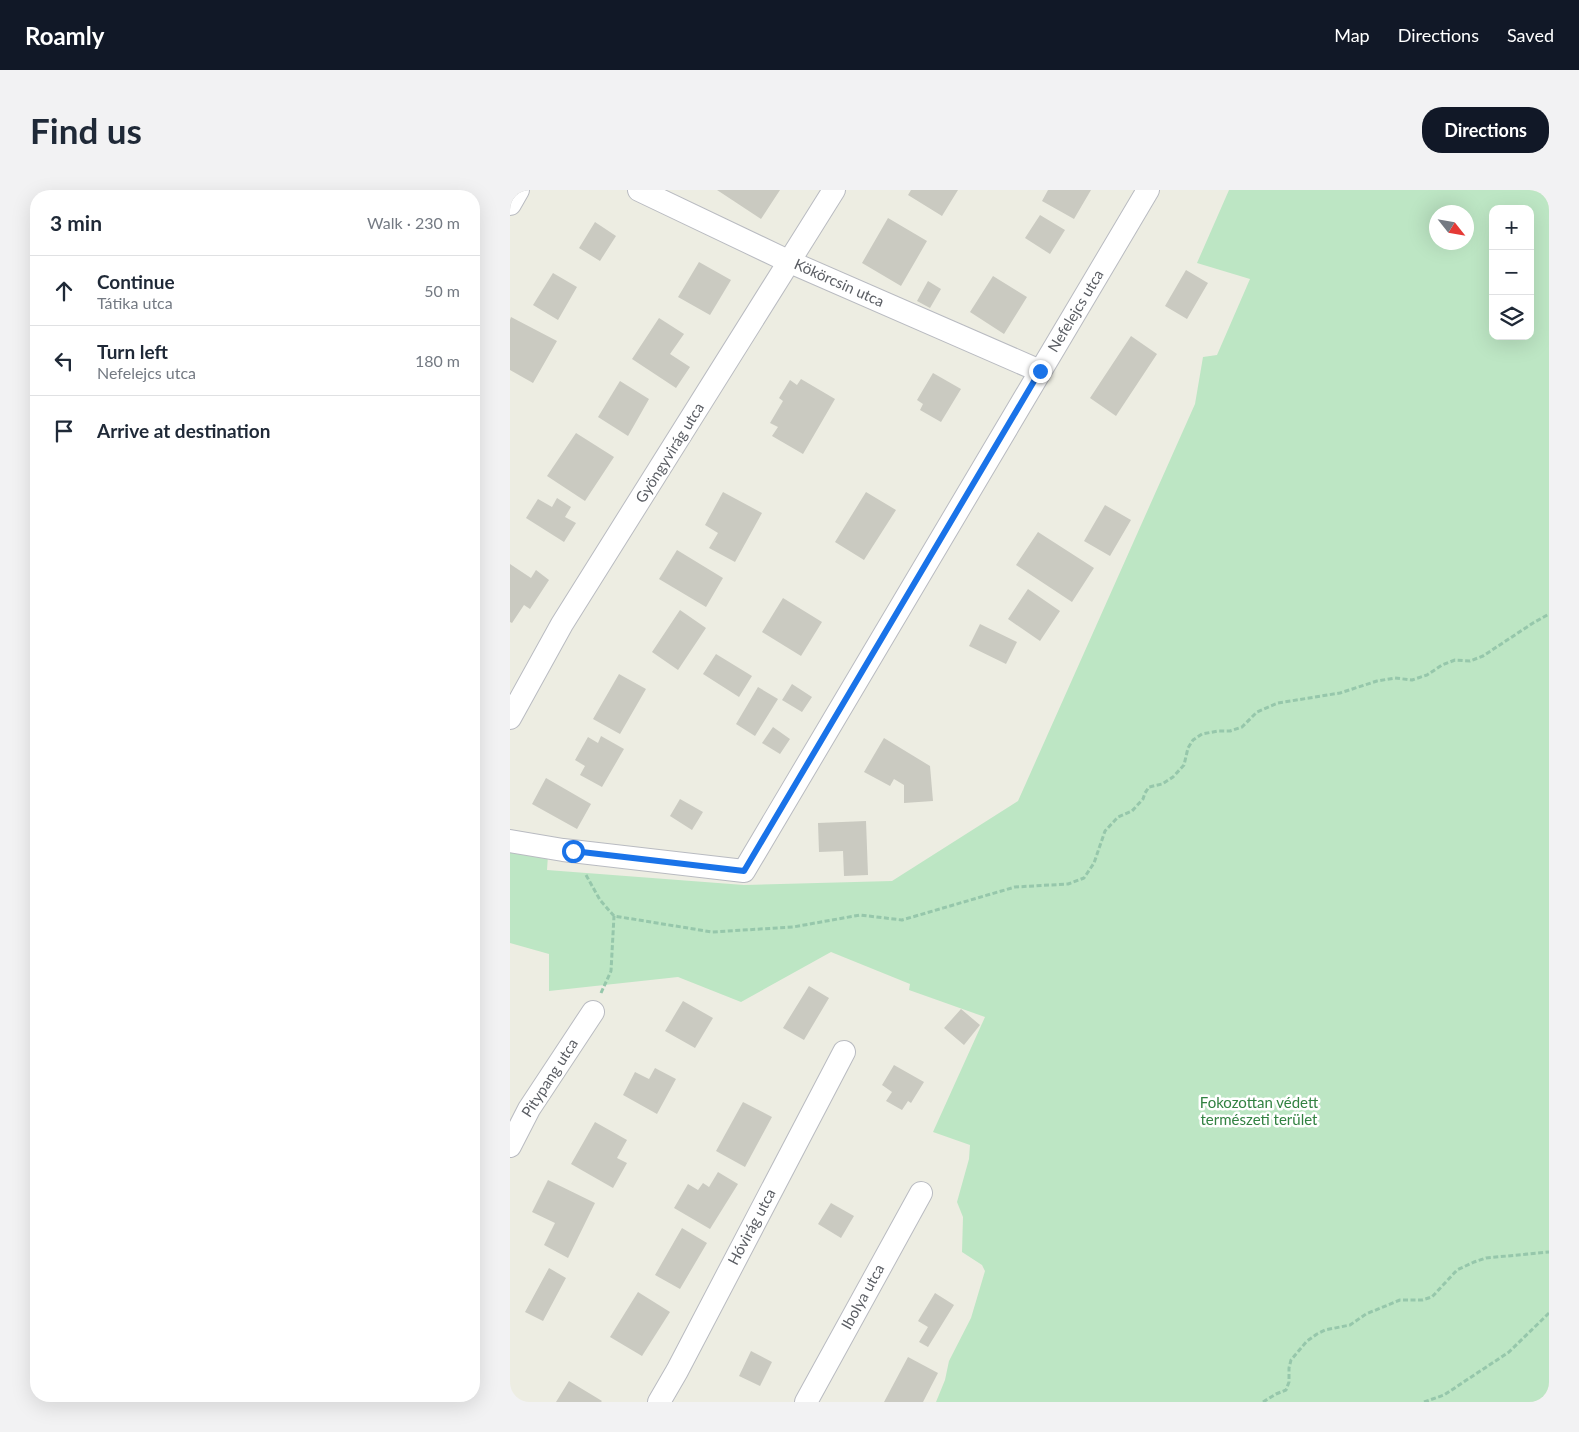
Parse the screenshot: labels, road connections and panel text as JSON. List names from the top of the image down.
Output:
{
  "streets": {
    "street": [
      "Kökörcsin utca",
      "Nefelejcs utca",
      "Gyöngyvirág utca",
      "Pitypang utca",
      "Hóvirág utca",
      "Ibolya utca"
    ]
  },
  "crossings": [
    ["Kökörcsin utca", "Nefelejcs utca"],
    ["Kökörcsin utca", "Gyöngyvirág utca"]
  ],
  "parks": ["Fokozottan védett természeti terület"],
  "north": "bottom right",
  "page": {
    "header": "Roamly",
    "nav": ["Map", "Directions", "Saved"],
    "buttons": "Directions",
    "title": "Find us",
    "heading": ["3 min", "Walk · 230 m"],
    "map_buttons": ["+", "−"],
    "list": [
      ["Continue", "Tátika utca", "50 m"],
      ["Turn left", "Nefelejcs utca", "180 m"],
      "Arrive at destination"
    ]
  }
}
